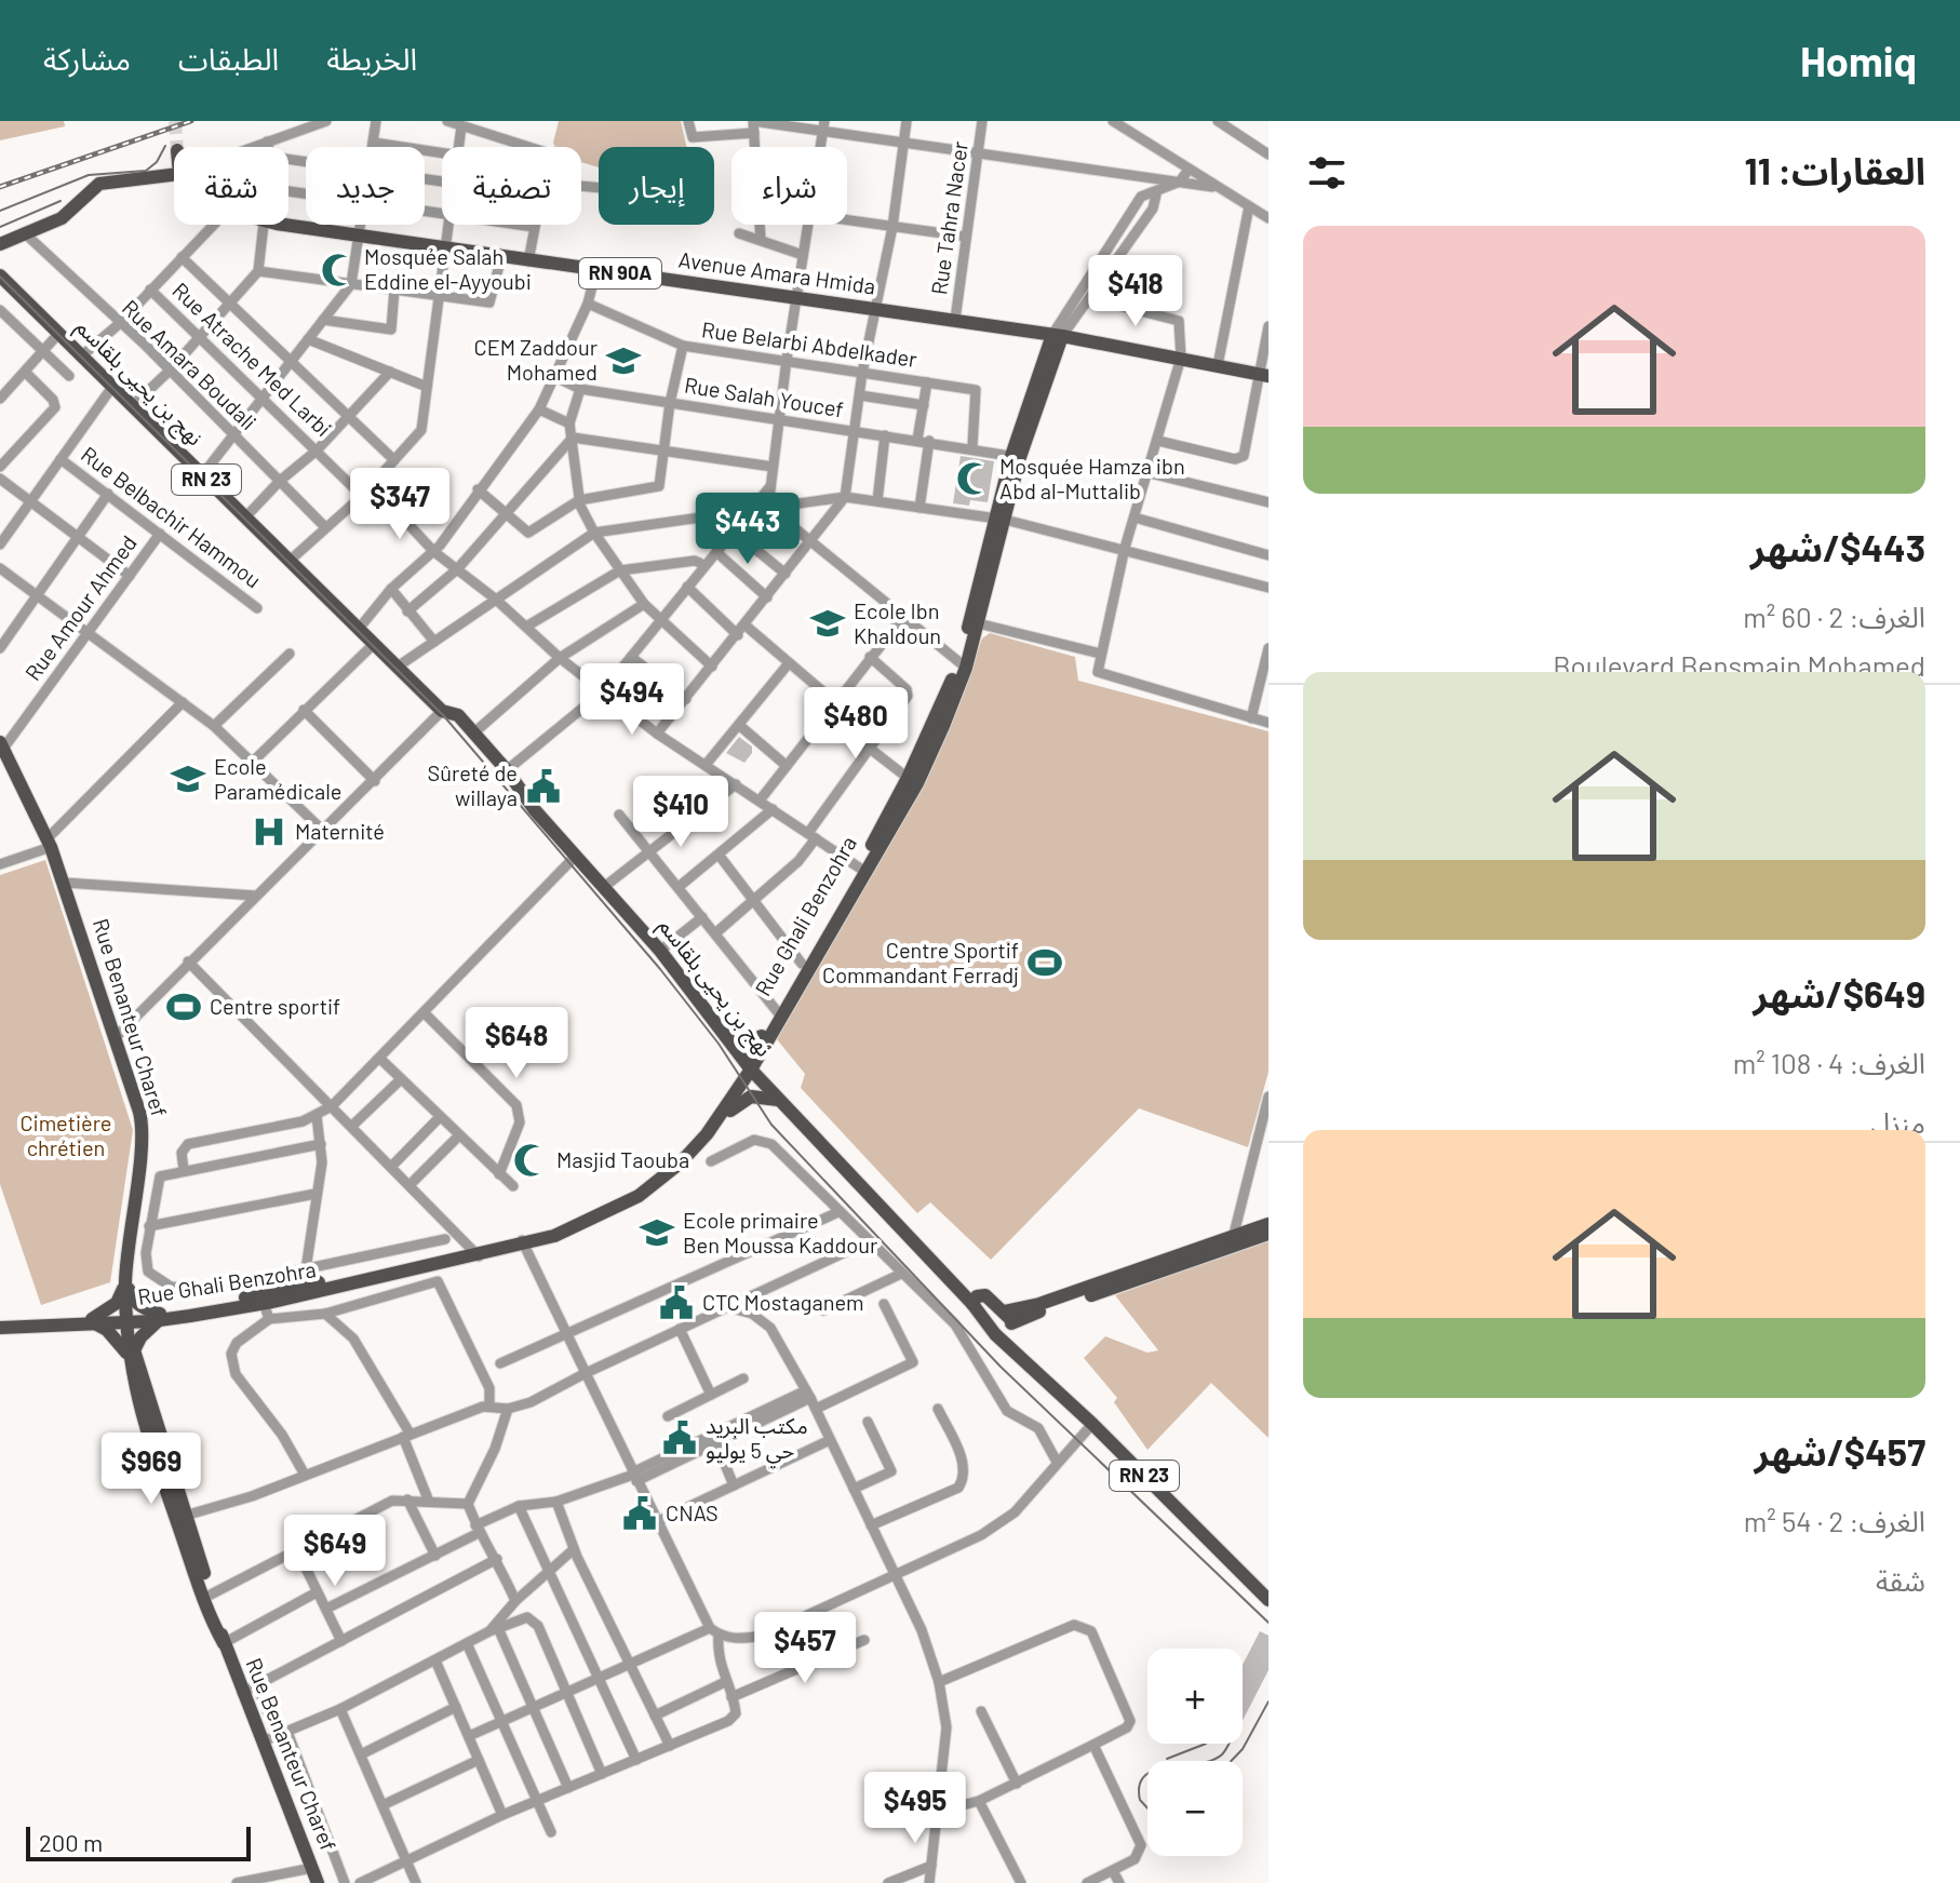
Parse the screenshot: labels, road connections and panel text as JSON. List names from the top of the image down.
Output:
{
  "streets": {
    "main road": [
      "RN 90A",
      "Avenue Amara Hmida",
      "نهج بن يحيى بلقاسم",
      "RN 23",
      "Rue Ghali Benzohra",
      "Rue Benanteur Charef"
    ],
    "street": [
      "Rue Tahra Nacer",
      "Rue Belarbi Abdelkader",
      "Rue Atrache Med Larbi",
      "Rue Amara Boudali",
      "Rue Salah Youcef",
      "Rue Belbachir Hammou",
      "Rue Amour Ahmed"
    ]
  },
  "crossings": [
    ["Rue Tahra Nacer", "Avenue Amara Hmida"],
    ["Avenue Amara Hmida", "Rue Ghali Benzohra"],
    ["Rue Belarbi Abdelkader", "Rue Salah Youcef"],
    ["نهج بن يحيى بلقاسم", "Rue Ghali Benzohra"],
    ["Rue Salah Youcef", "Rue Ghali Benzohra"],
    ["Rue Belbachir Hammou", "Rue Amour Ahmed"],
    ["Rue Amour Ahmed", "Rue Benanteur Charef"],
    ["Rue Ghali Benzohra", "Rue Benanteur Charef"]
  ],
  "parks": ["Cimetière chrétien"],
  "places": {
    "mosque": ["Mosquée Salah Eddine el-Ayyoubi", "Mosquée Hamza ibn Abd al-Muttalib", "Masjid Taouba"],
    "school or university": [
      "CEM Zaddour Mohamed",
      "Ecole Ibn Khaldoun",
      "Ecole Paramédicale",
      "Ecole primaire Ben Moussa Kaddour"
    ],
    "public building": [
      "Sûreté de willaya",
      "CTC Mostaganem",
      "مكتب البريد حي 5 يوليو",
      "CNAS"
    ],
    "hospital": ["Maternité"],
    "sports": ["Centre Sportif Commandant Ferradj", "Centre sportif"]
  },
  "scale_bar": "200 m",
  "page": {
    "header": "Homiq",
    "nav": ["الخريطة", "الطبقات", "مشاركة"],
    "heading": "العقارات: 11",
    "chip": [
      "شراء",
      "إيجار",
      "تصفية",
      "جديد",
      "شقة"
    ],
    "list": [
      {
        "name": "$443/شهر",
        "note": "الغرف: 2 · 60 m² · Boulevard Bensmain Mohamed"
      },
      {
        "name": "$649/شهر",
        "note": "الغرف: 4 · 108 m² · منزل"
      },
      {
        "name": "$457/شهر",
        "note": "الغرف: 2 · 54 m² · شقة"
      }
    ],
    "price": [
      "$418",
      "$347",
      "$443",
      "$494",
      "$480",
      "$410",
      "$648",
      "$969",
      "$649",
      "$457",
      "$495"
    ],
    "map_buttons": ["+", "−"],
    "scale": "200 m"
  }
}
